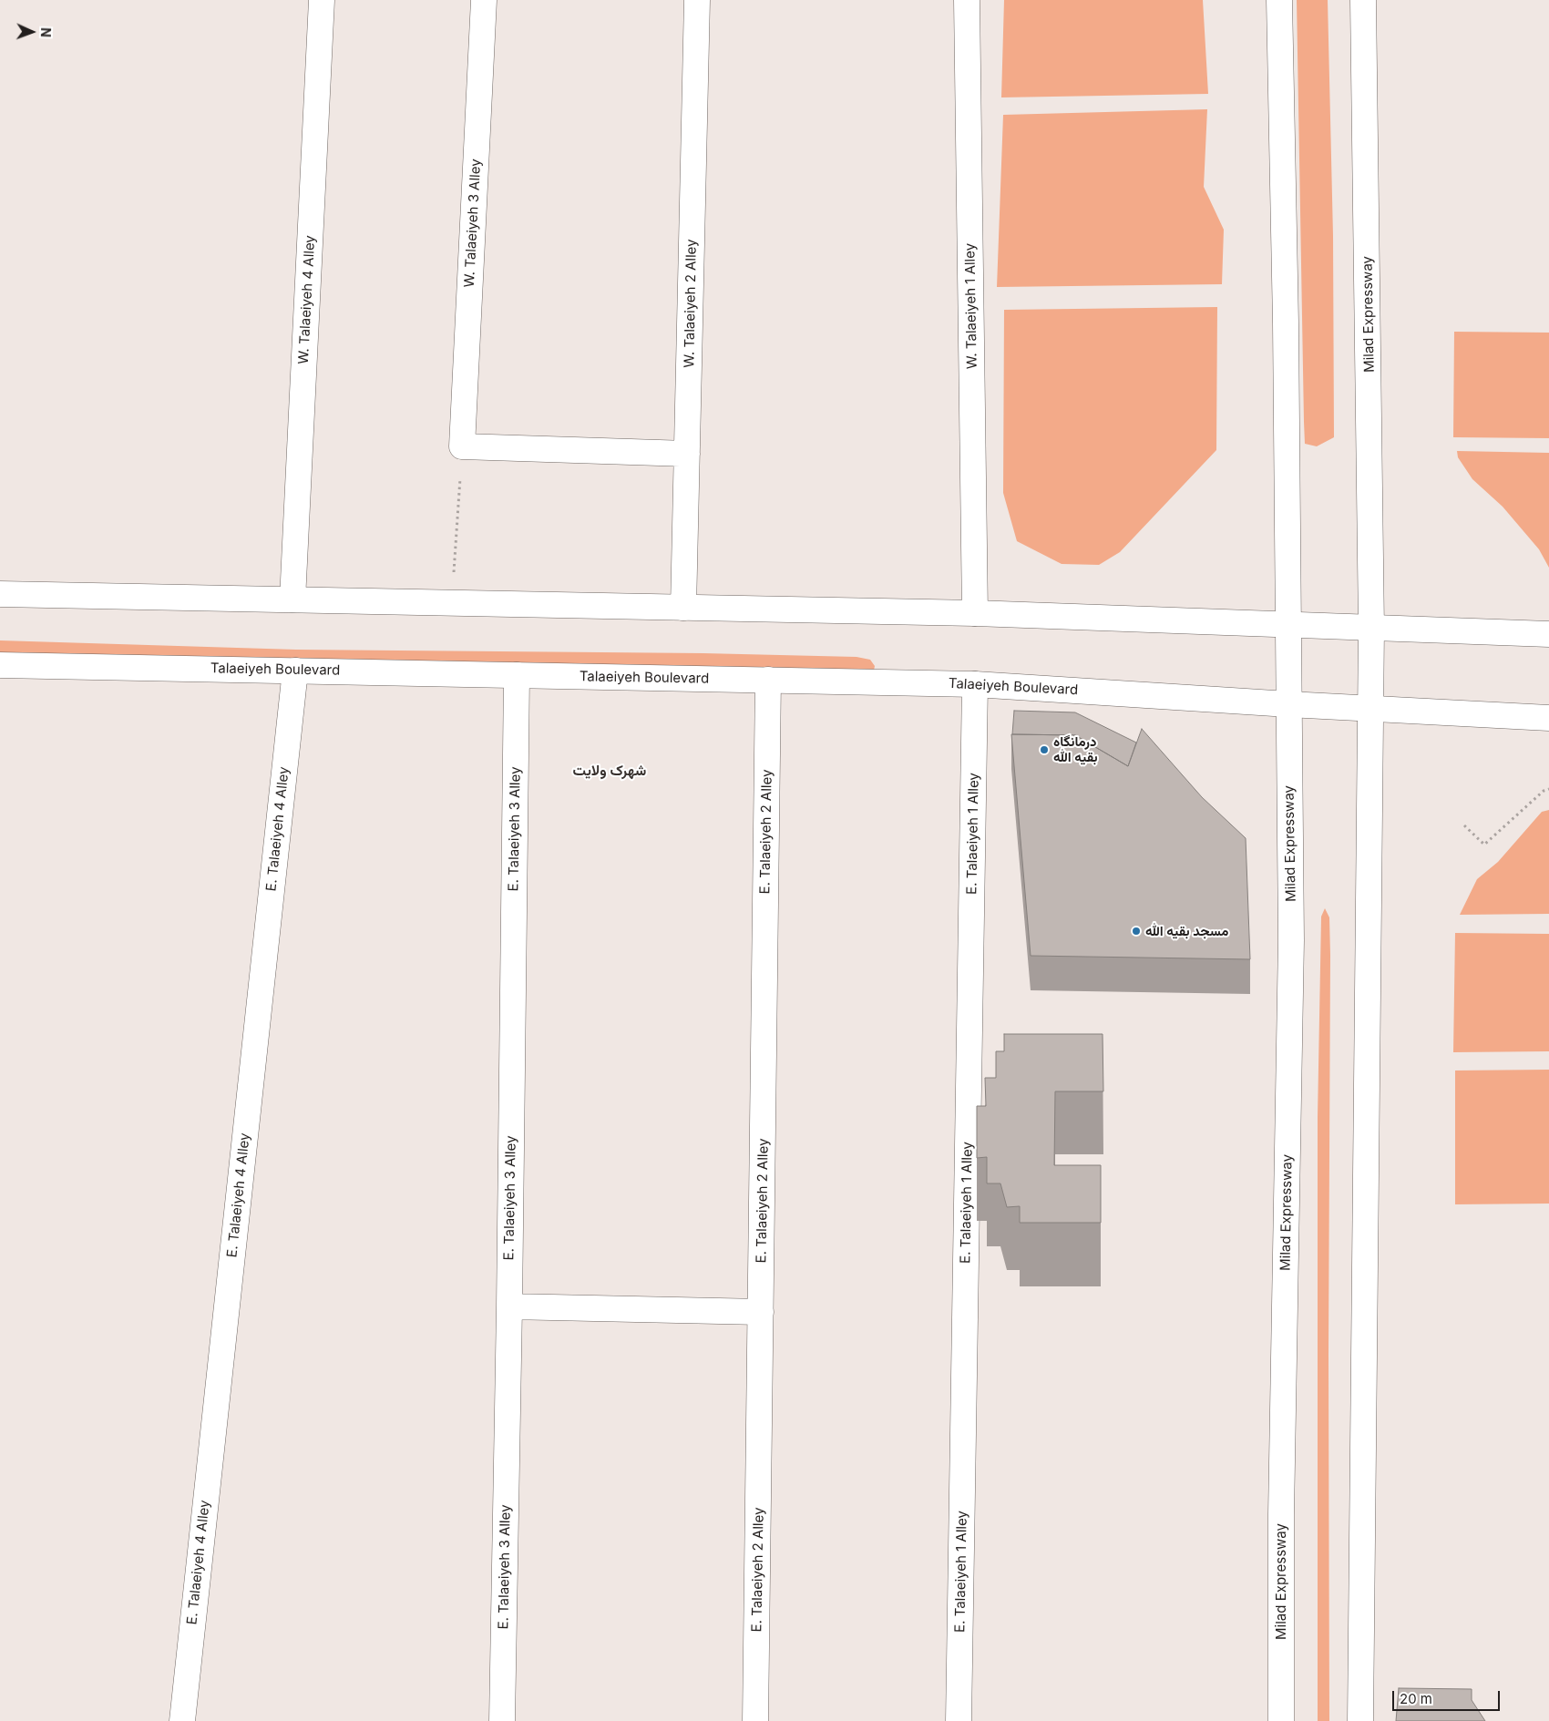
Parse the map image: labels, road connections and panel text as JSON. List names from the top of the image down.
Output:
{
  "streets": {
    "main road": [
      "W. Talaeiyeh 3 Alley",
      "W. Talaeiyeh 4 Alley",
      "W. Talaeiyeh 2 Alley",
      "W. Talaeiyeh 1 Alley",
      "Milad Expressway",
      "Talaeiyeh Boulevard",
      "E. Talaeiyeh 4 Alley",
      "E. Talaeiyeh 3 Alley",
      "E. Talaeiyeh 2 Alley",
      "E. Talaeiyeh 1 Alley"
    ]
  },
  "crossings": [
    ["Milad Expressway", "Talaeiyeh Boulevard"],
    ["Talaeiyeh Boulevard", "E. Talaeiyeh 4 Alley"],
    ["Talaeiyeh Boulevard", "E. Talaeiyeh 3 Alley"],
    ["Talaeiyeh Boulevard", "E. Talaeiyeh 2 Alley"],
    ["Talaeiyeh Boulevard", "E. Talaeiyeh 1 Alley"]
  ],
  "districts": ["شهرک ولایت"],
  "places": ["درمانگاه بقیه الله", "مسجد بقیه الله"],
  "scale_bar": "20 m",
  "north": "right"
}
